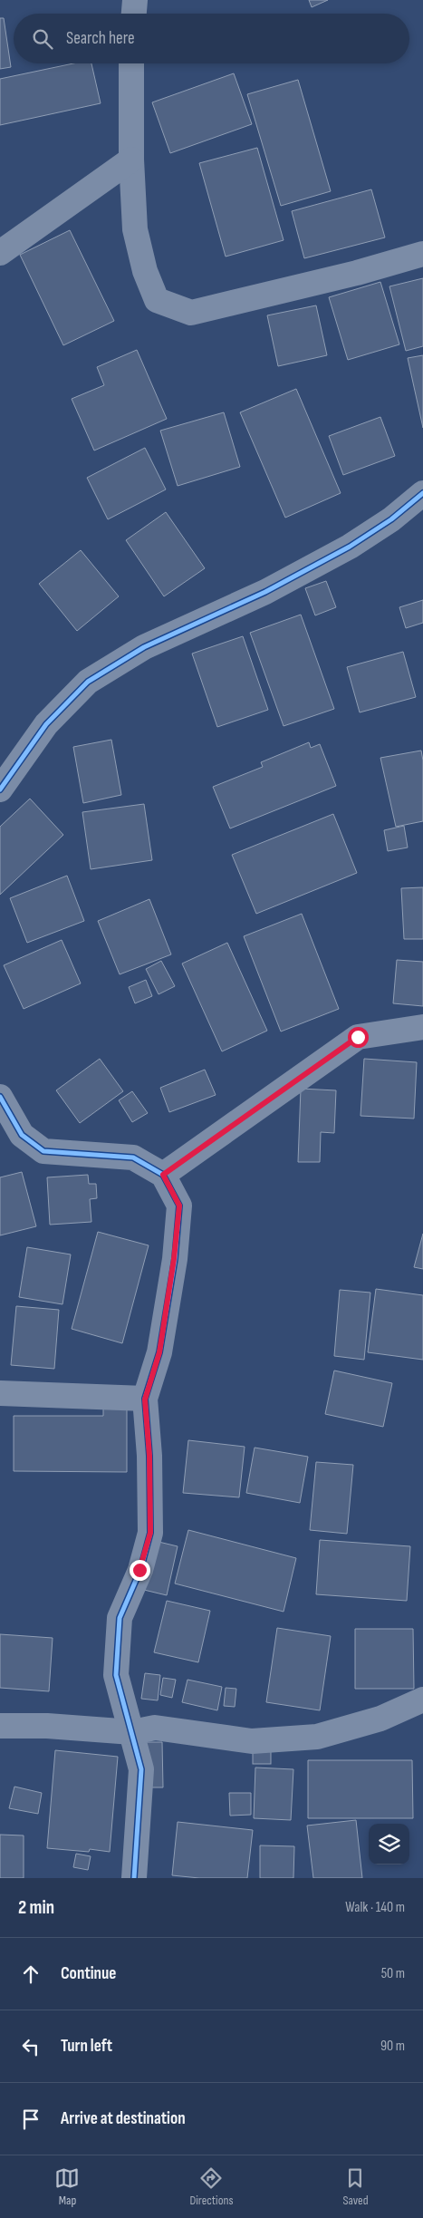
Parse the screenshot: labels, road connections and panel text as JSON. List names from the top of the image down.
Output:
{
  "page": {
    "search": "Search here",
    "heading": ["2 min", "Walk · 140 m"],
    "list": [
      ["Continue", "50 m"],
      ["Turn left", "90 m"],
      "Arrive at destination"
    ],
    "nav": ["Map", "Directions", "Saved"]
  }
}
